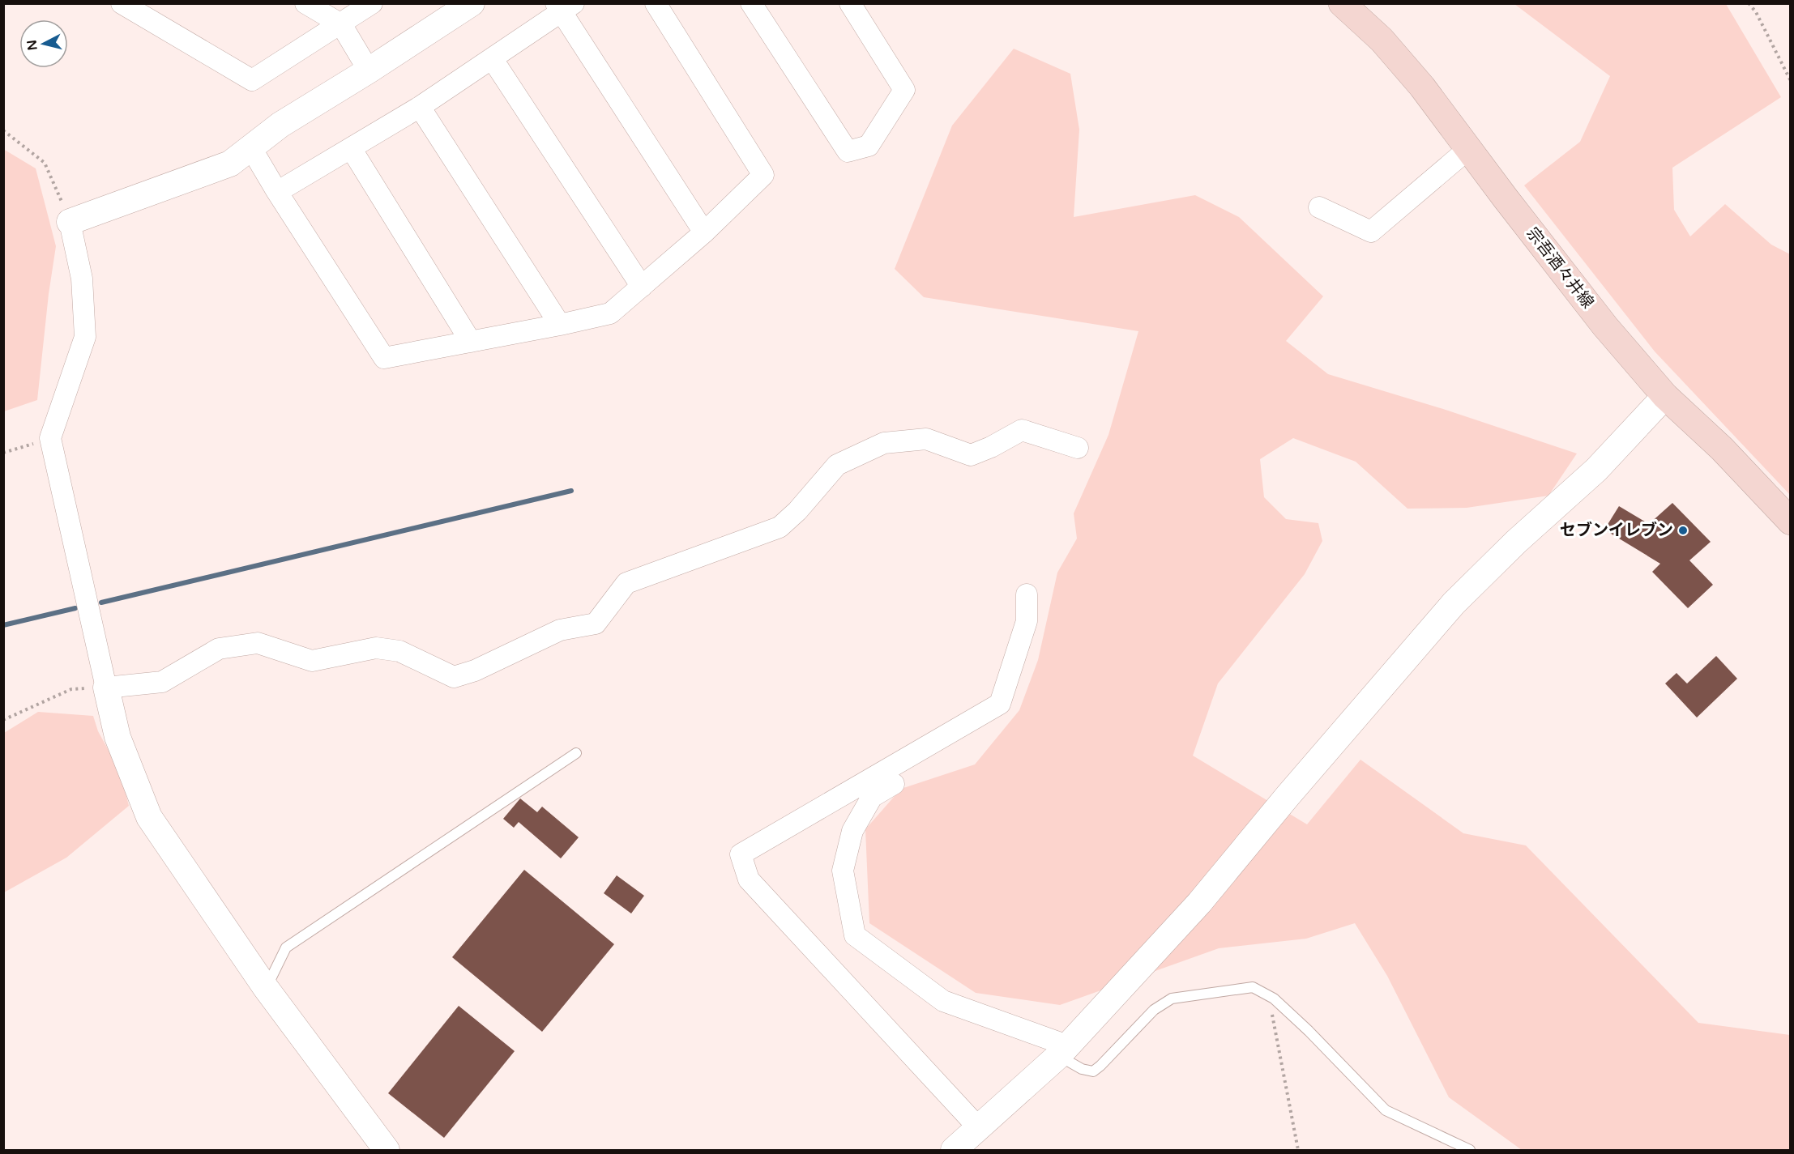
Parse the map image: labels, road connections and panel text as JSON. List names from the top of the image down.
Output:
{
  "streets": {
    "main road": ["宗吾酒々井線"]
  },
  "places": ["セブンイレブン"],
  "north": "left"
}
